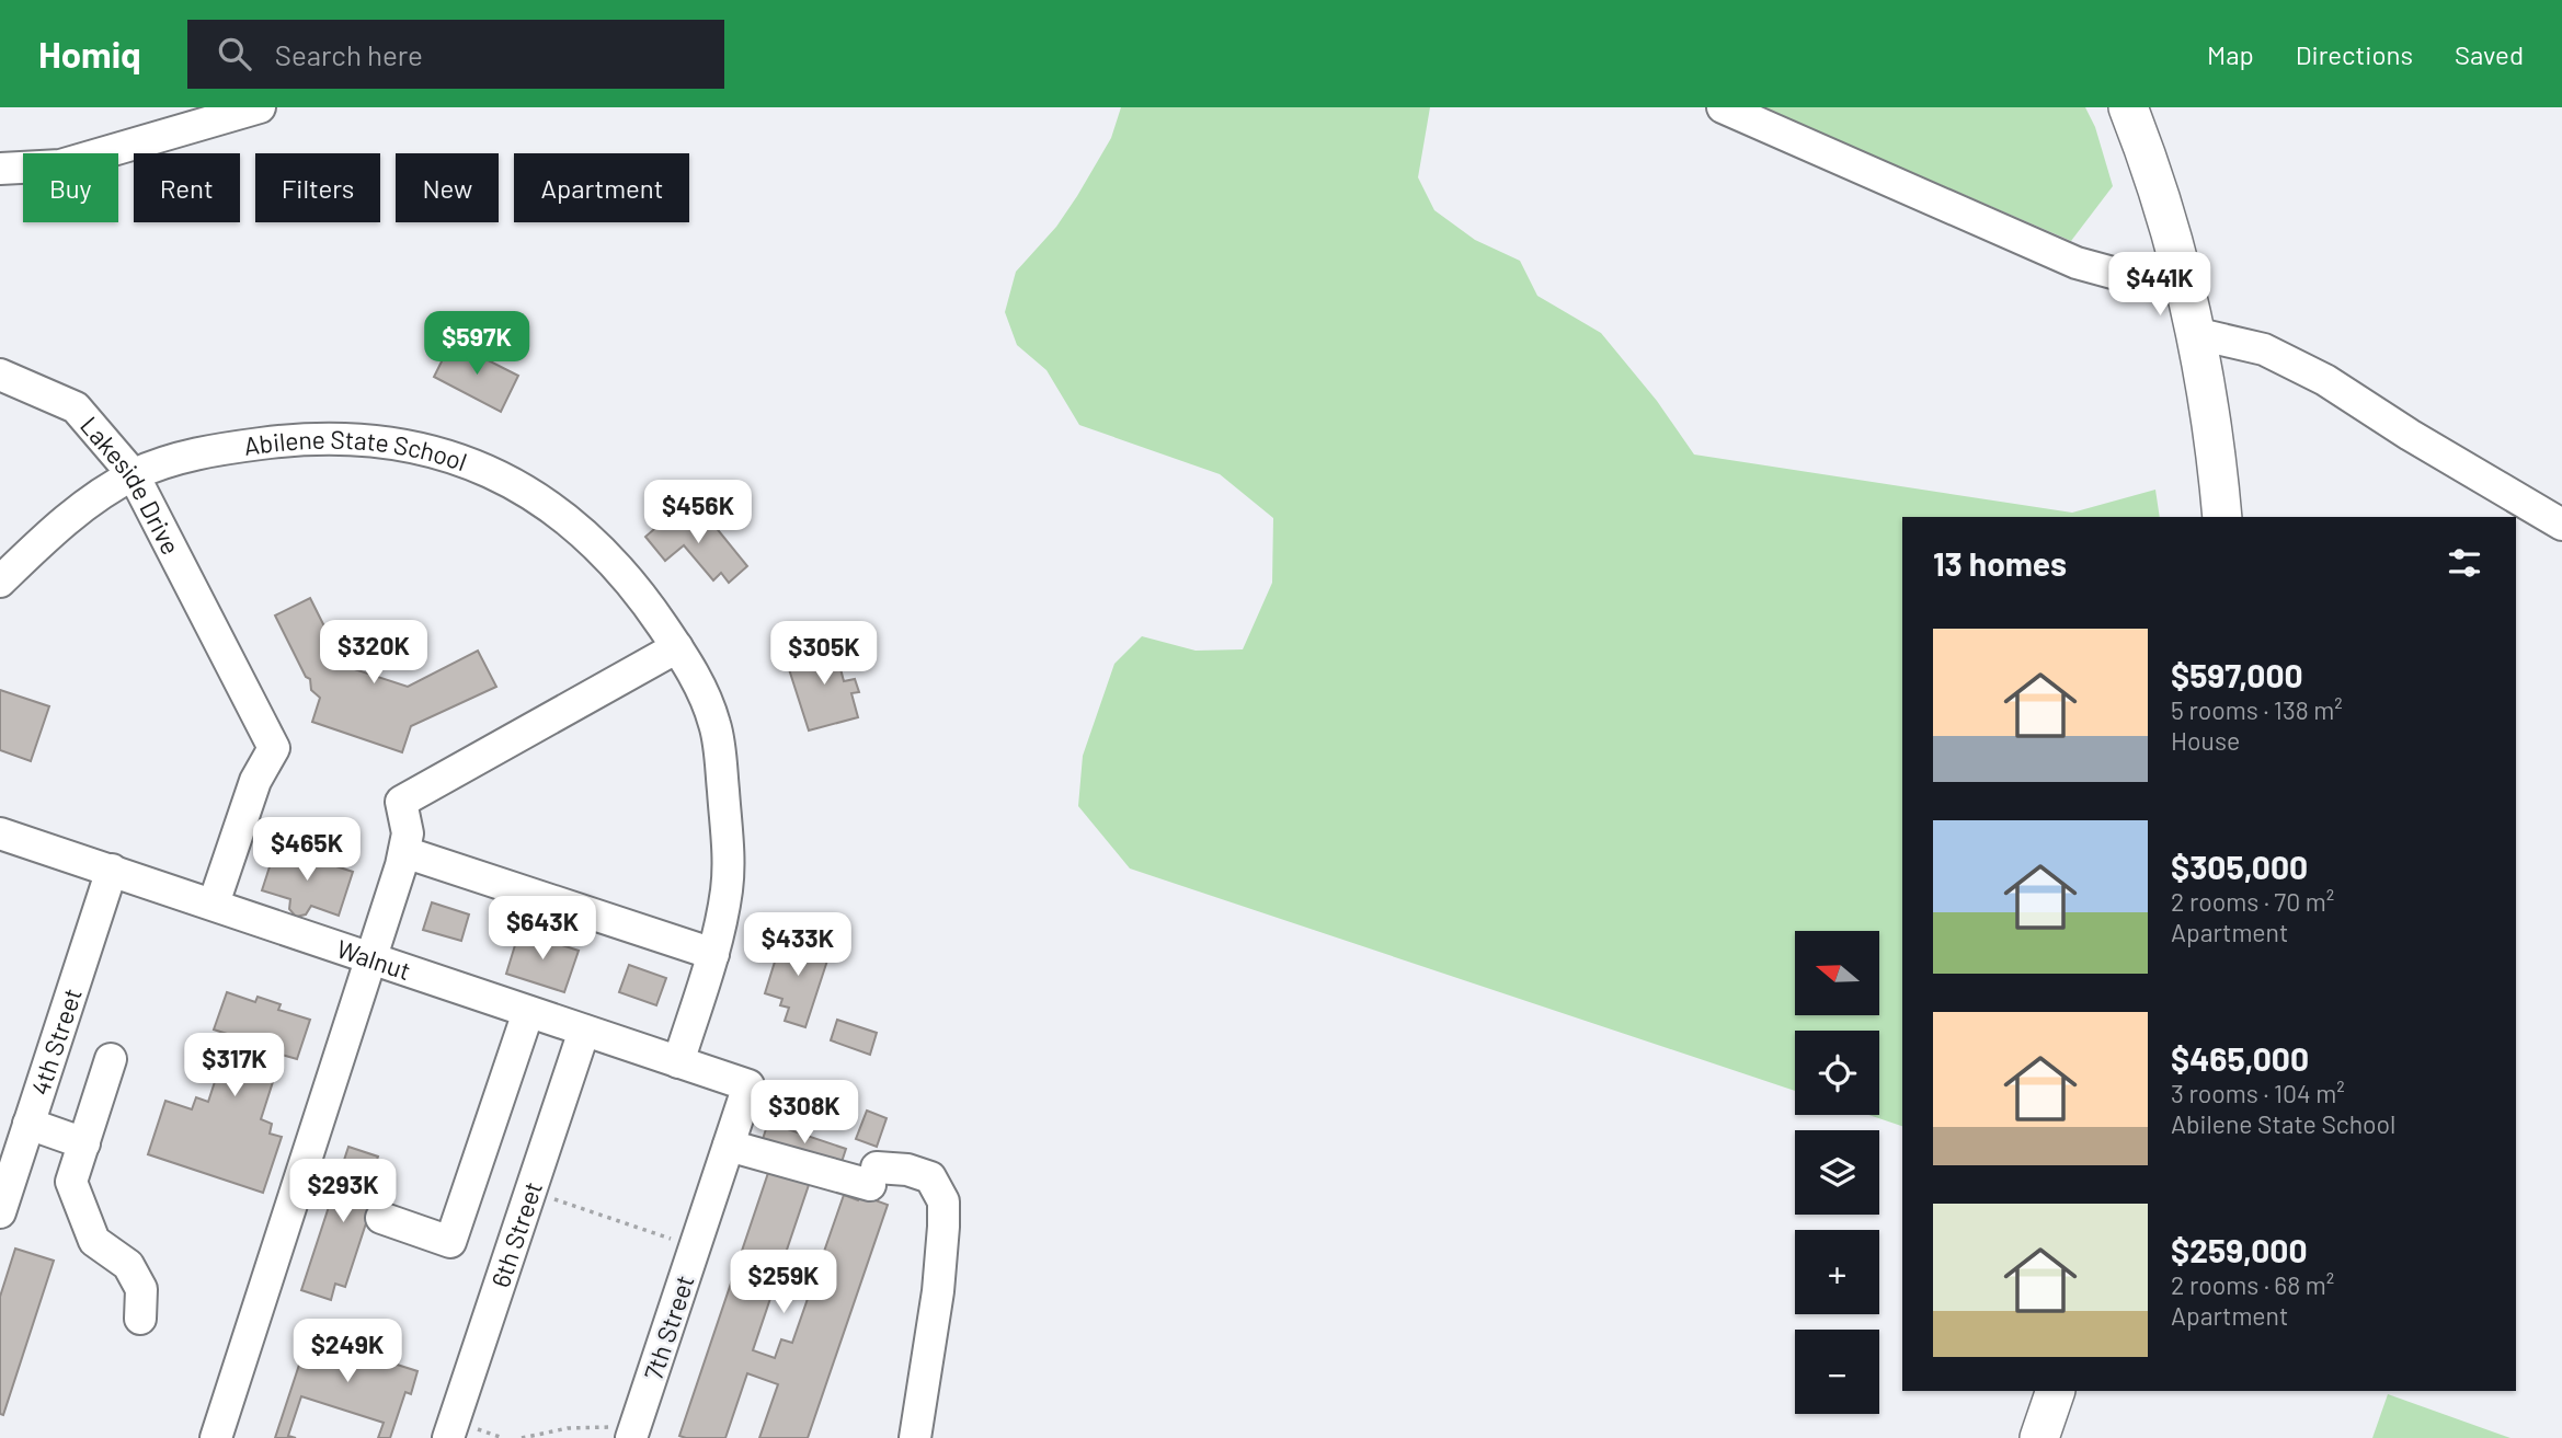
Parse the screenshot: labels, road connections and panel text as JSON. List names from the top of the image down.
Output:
{
  "streets": {
    "street": [
      "Abilene State School",
      "Lakeside Drive",
      "Walnut",
      "4th Street",
      "6th Street",
      "7th Street"
    ]
  },
  "crossings": [
    ["Abilene State School", "Lakeside Drive"],
    ["Abilene State School", "Walnut"],
    ["Walnut", "4th Street"],
    ["Walnut", "6th Street"],
    ["Walnut", "7th Street"]
  ],
  "north": "left",
  "page": {
    "header": "Homiq",
    "search": "Search here",
    "nav": ["Map", "Directions", "Saved"],
    "chip": [
      "Buy",
      "Rent",
      "Filters",
      "New",
      "Apartment"
    ],
    "price": [
      "$441K",
      "$597K",
      "$456K",
      "$320K",
      "$305K",
      "$465K",
      "$643K",
      "$433K",
      "$317K",
      "$308K",
      "$293K",
      "$259K",
      "$249K"
    ],
    "heading": "13 homes",
    "list": [
      {
        "name": "$597,000",
        "note": "5 rooms · 138 m² · House"
      },
      {
        "name": "$305,000",
        "note": "2 rooms · 70 m² · Apartment"
      },
      {
        "name": "$465,000",
        "note": "3 rooms · 104 m² · Abilene State School"
      },
      {
        "name": "$259,000",
        "note": "2 rooms · 68 m² · Apartment"
      }
    ],
    "map_buttons": ["+", "−"]
  }
}
